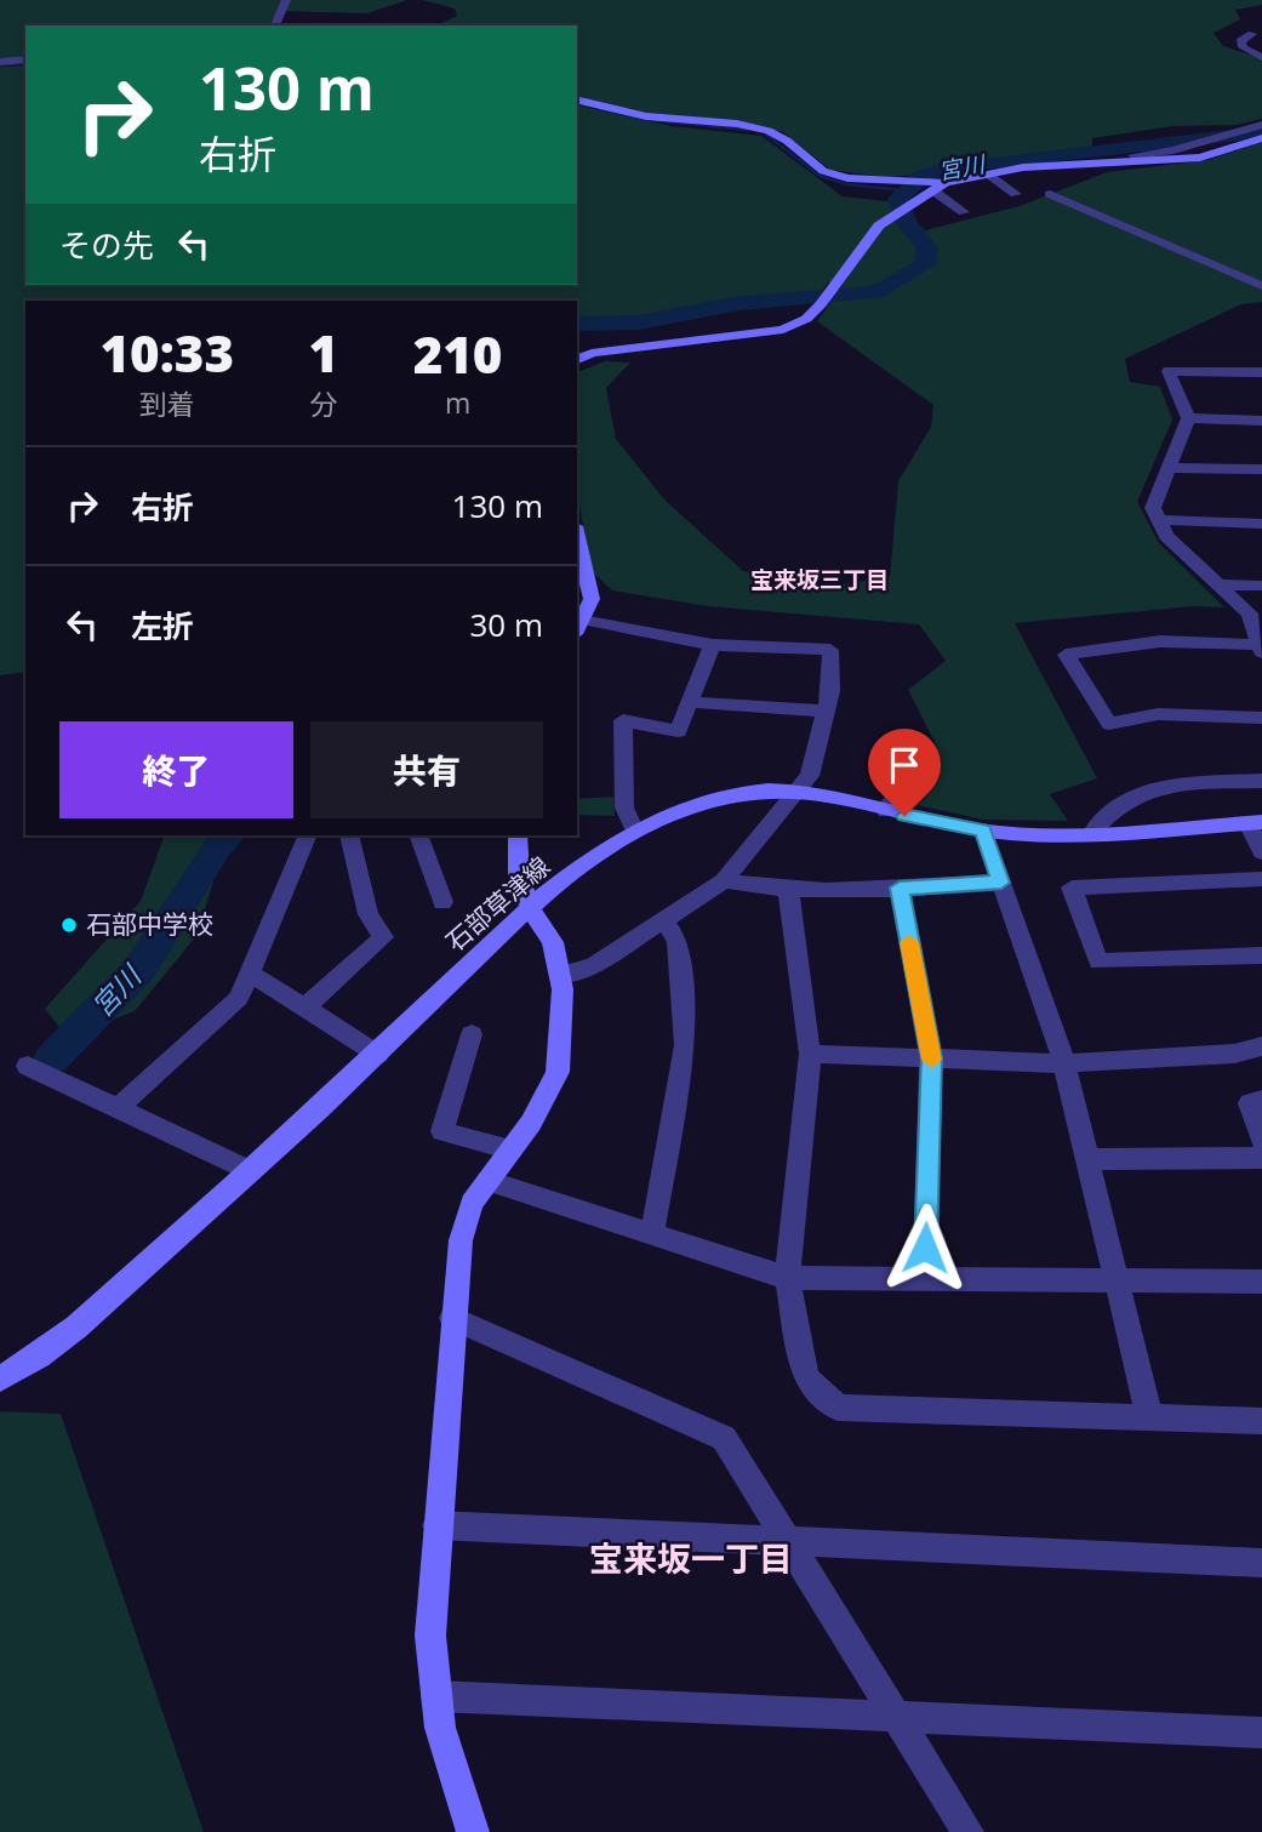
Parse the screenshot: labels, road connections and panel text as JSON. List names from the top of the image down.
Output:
{
  "streets": {
    "street": ["石部草津線"]
  },
  "districts": ["宝来坂三丁目", "宝来坂一丁目"],
  "water": ["宮川"],
  "places": ["石部中学校"],
  "page": {
    "turn": ["130 m", "右折"],
    "then": "その先",
    "eta": [
      "10:33",
      "到着",
      "1",
      "分",
      "210",
      "m"
    ],
    "list": [
      {
        "name": "右折",
        "value": "130 m"
      },
      {
        "name": "左折",
        "value": "30 m"
      }
    ],
    "buttons": ["終了", "共有"]
  }
}
